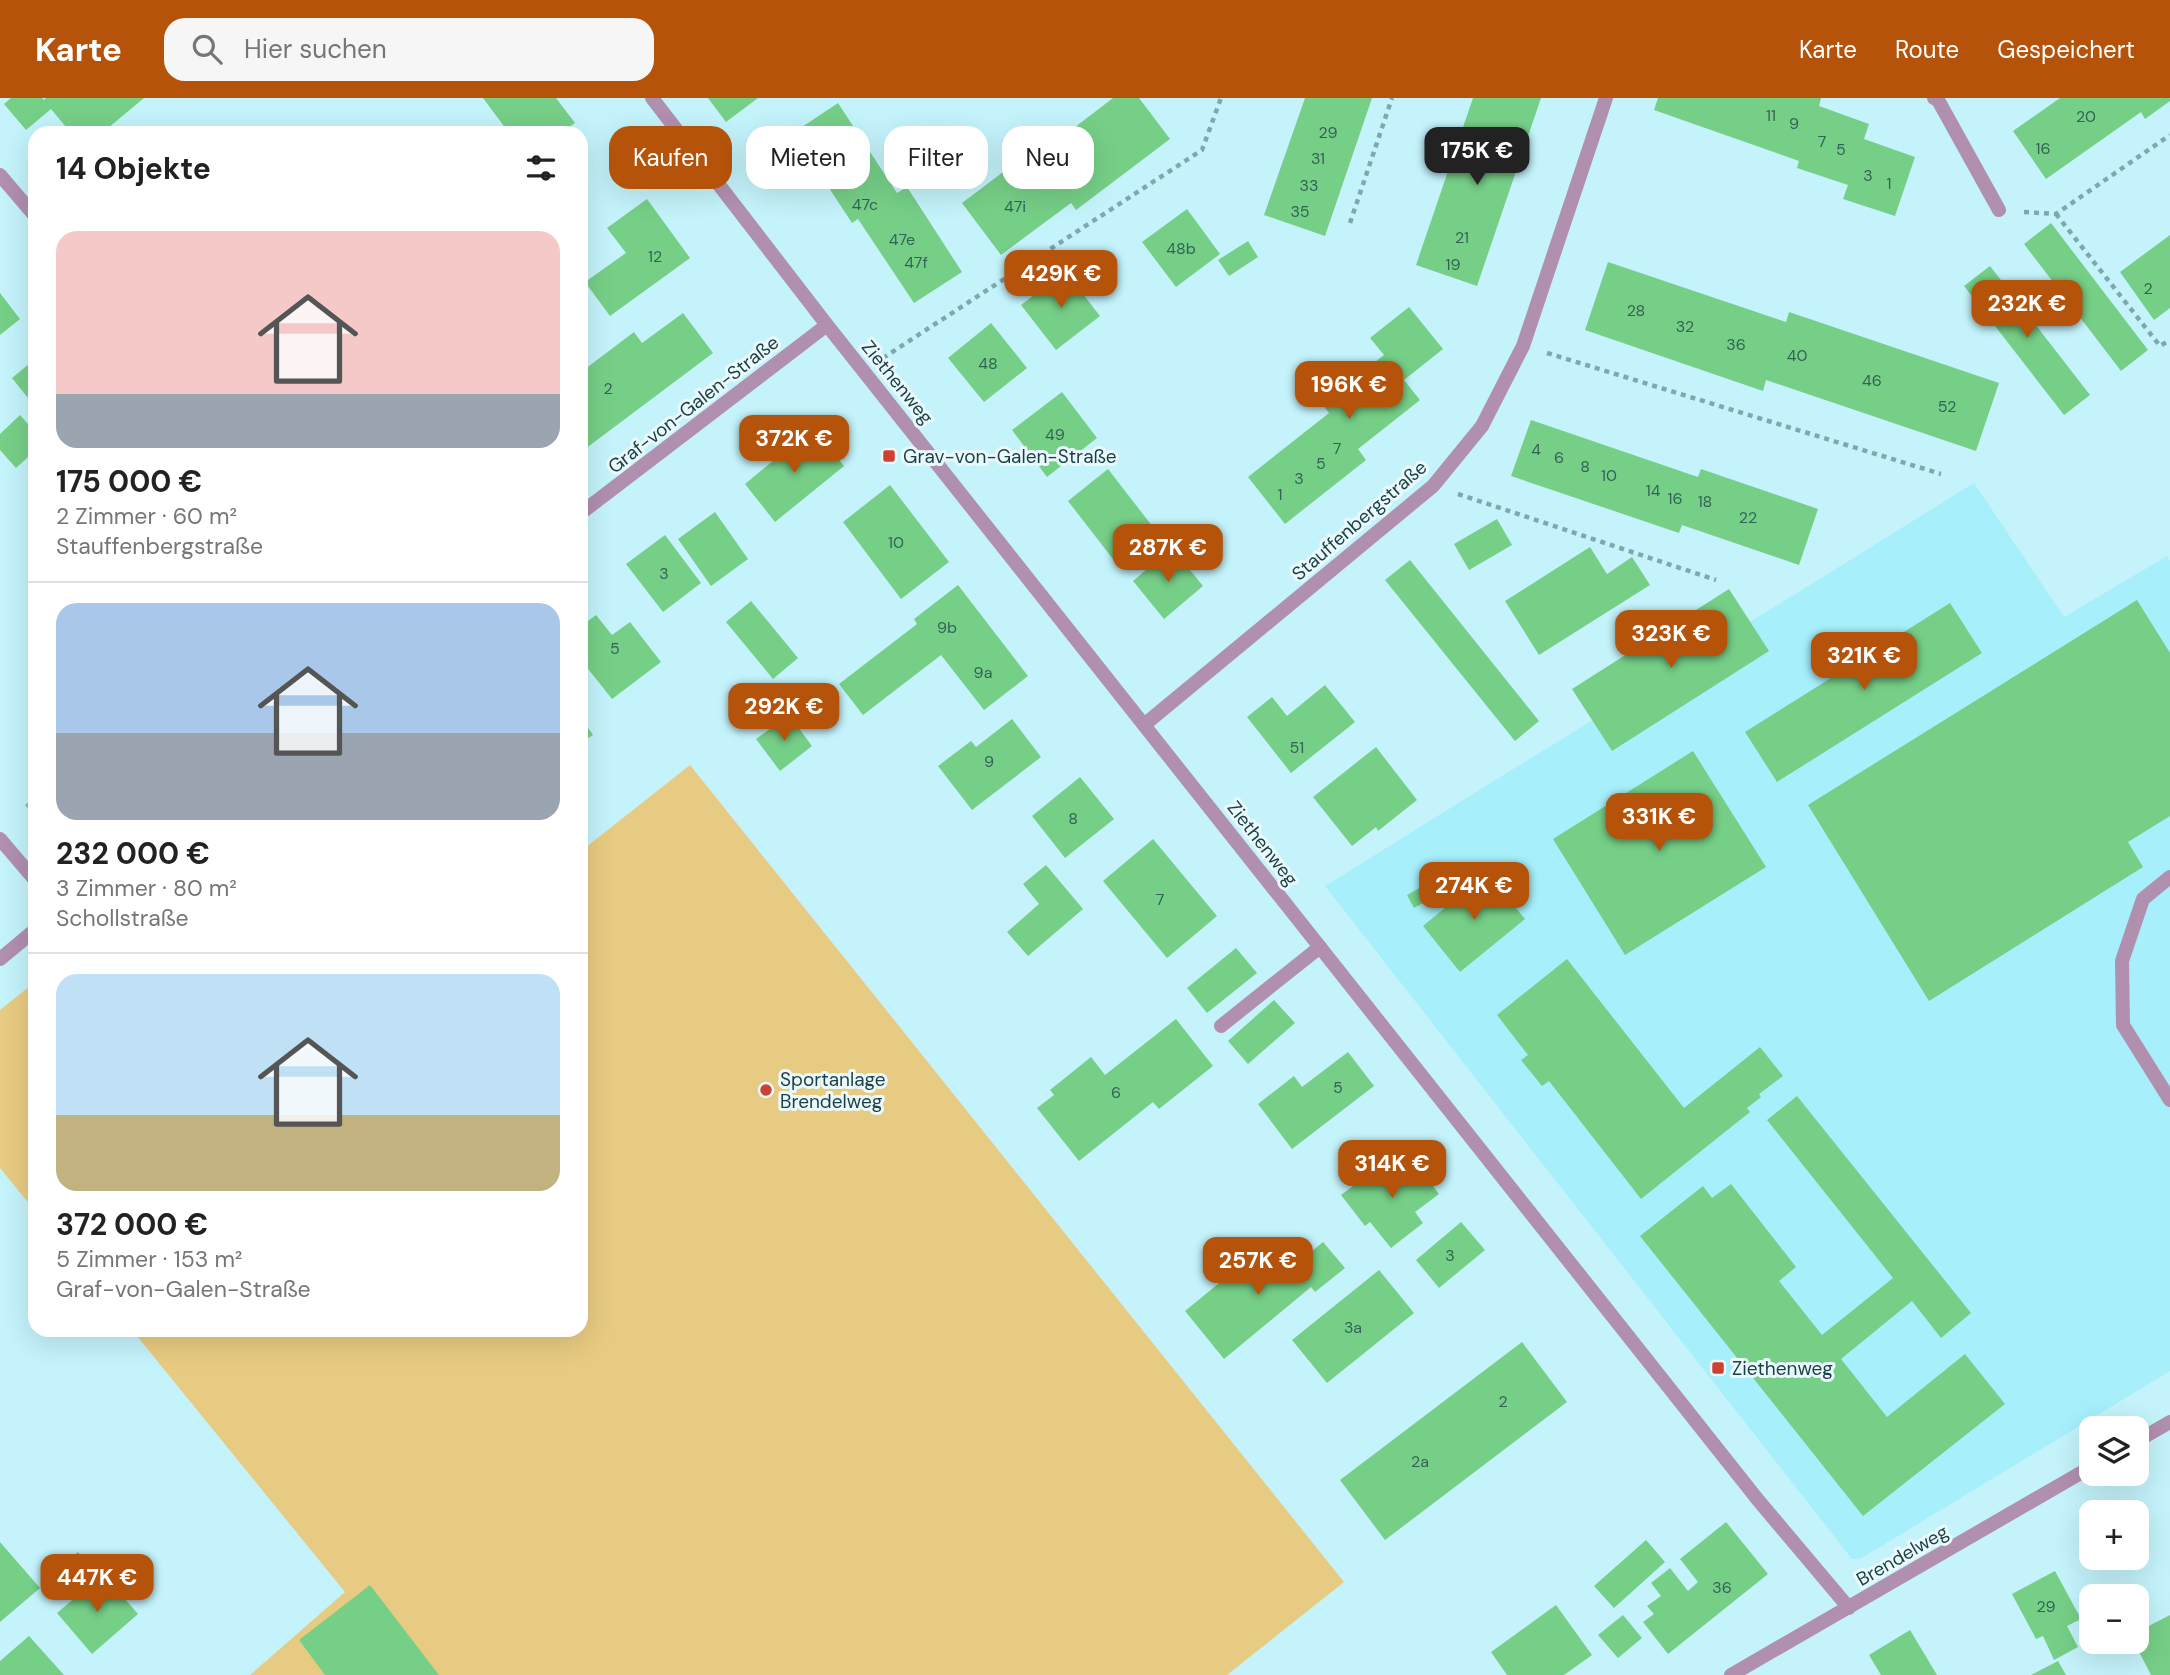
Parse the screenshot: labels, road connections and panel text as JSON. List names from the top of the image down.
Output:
{
  "streets": {
    "street": [
      "Ziethenweg",
      "Graf-von-Galen-Straße",
      "Stauffenbergstraße",
      "Brendelweg"
    ]
  },
  "crossings": [
    ["Ziethenweg", "Graf-von-Galen-Straße"],
    ["Ziethenweg", "Stauffenbergstraße"],
    ["Ziethenweg", "Brendelweg"]
  ],
  "places": {
    "transit": ["Grav-von-Galen-Straße", "Ziethenweg"],
    "other": ["Sportanlage Brendelweg"]
  },
  "house_numbers": [
    "11",
    "20",
    "9",
    "29",
    "7",
    "16",
    "5",
    "31",
    "3",
    "1",
    "33",
    "47c",
    "47i",
    "35",
    "21",
    "47e",
    "48b",
    "12",
    "47f",
    "19",
    "2",
    "28",
    "32",
    "36",
    "40",
    "48",
    "46",
    "2",
    "52",
    "49",
    "7",
    "4",
    "6",
    "5",
    "8",
    "10",
    "3",
    "14",
    "1",
    "16",
    "18",
    "22",
    "10",
    "3",
    "9b",
    "5",
    "9a",
    "51",
    "9",
    "8",
    "7",
    "5",
    "6",
    "3",
    "3a",
    "2",
    "2a",
    "36",
    "29"
  ],
  "page": {
    "header": "Karte",
    "search": "Hier suchen",
    "nav": ["Karte", "Route", "Gespeichert"],
    "chip": [
      "Kaufen",
      "Mieten",
      "Filter",
      "Neu"
    ],
    "heading": "14 Objekte",
    "price": [
      "175K €",
      "429K €",
      "232K €",
      "196K €",
      "372K €",
      "287K €",
      "323K €",
      "321K €",
      "292K €",
      "331K €",
      "274K €",
      "314K €",
      "257K €",
      "447K €"
    ],
    "list": [
      {
        "name": "175 000 €",
        "note": "2 Zimmer · 60 m² · Stauffenbergstraße"
      },
      {
        "name": "232 000 €",
        "note": "3 Zimmer · 80 m² · Schollstraße"
      },
      {
        "name": "372 000 €",
        "note": "5 Zimmer · 153 m² · Graf-von-Galen-Straße"
      }
    ],
    "map_buttons": ["+", "−"]
  }
}
